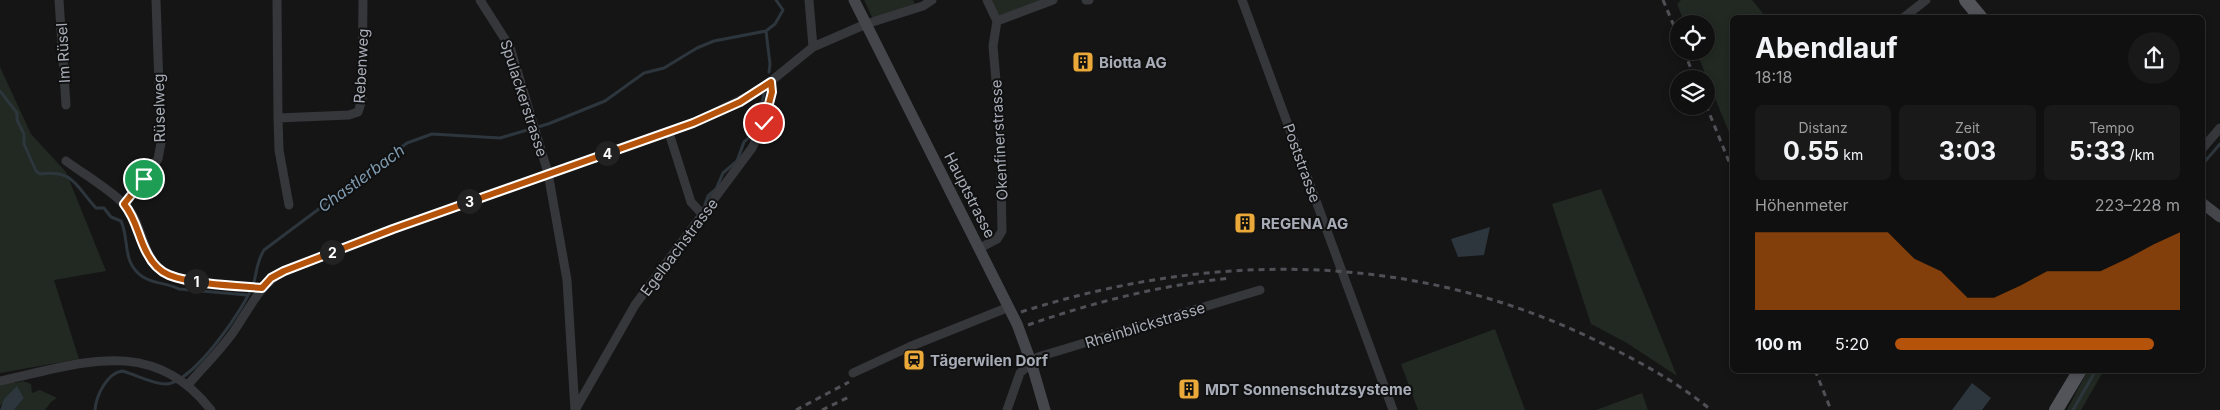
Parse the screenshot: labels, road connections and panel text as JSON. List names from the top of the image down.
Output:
{
  "streets": {
    "street": [
      "Im Rüsel",
      "Rebenweg",
      "Spulackerstrasse",
      "Rüselweg",
      "Okenfinerstrasse",
      "Poststrasse",
      "Hauptstrasse",
      "Egelbachstrasse",
      "Rheinblickstrasse"
    ]
  },
  "crossings": [
    ["Spulackerstrasse", "Egelbachstrasse"],
    ["Okenfinerstrasse", "Hauptstrasse"],
    ["Hauptstrasse", "Rheinblickstrasse"]
  ],
  "water": ["Chastlerbach"],
  "places": {
    "building": ["Biotta AG", "REGENA AG", "MDT Sonnenschutzsysteme"],
    "station": ["Tägerwilen Dorf"]
  },
  "page": {
    "heading": ["Abendlauf", "18:18"],
    "stats": [
      ["Distanz", "0.55 km"],
      ["Zeit", "3:03"],
      ["Tempo", "5:33 /km"]
    ],
    "pins": [
      "4",
      "3",
      "2",
      "1"
    ],
    "chart": ["Höhenmeter", "223–228 m"],
    "list": [
      {
        "name": "100 m",
        "note": "5:20"
      }
    ]
  }
}
